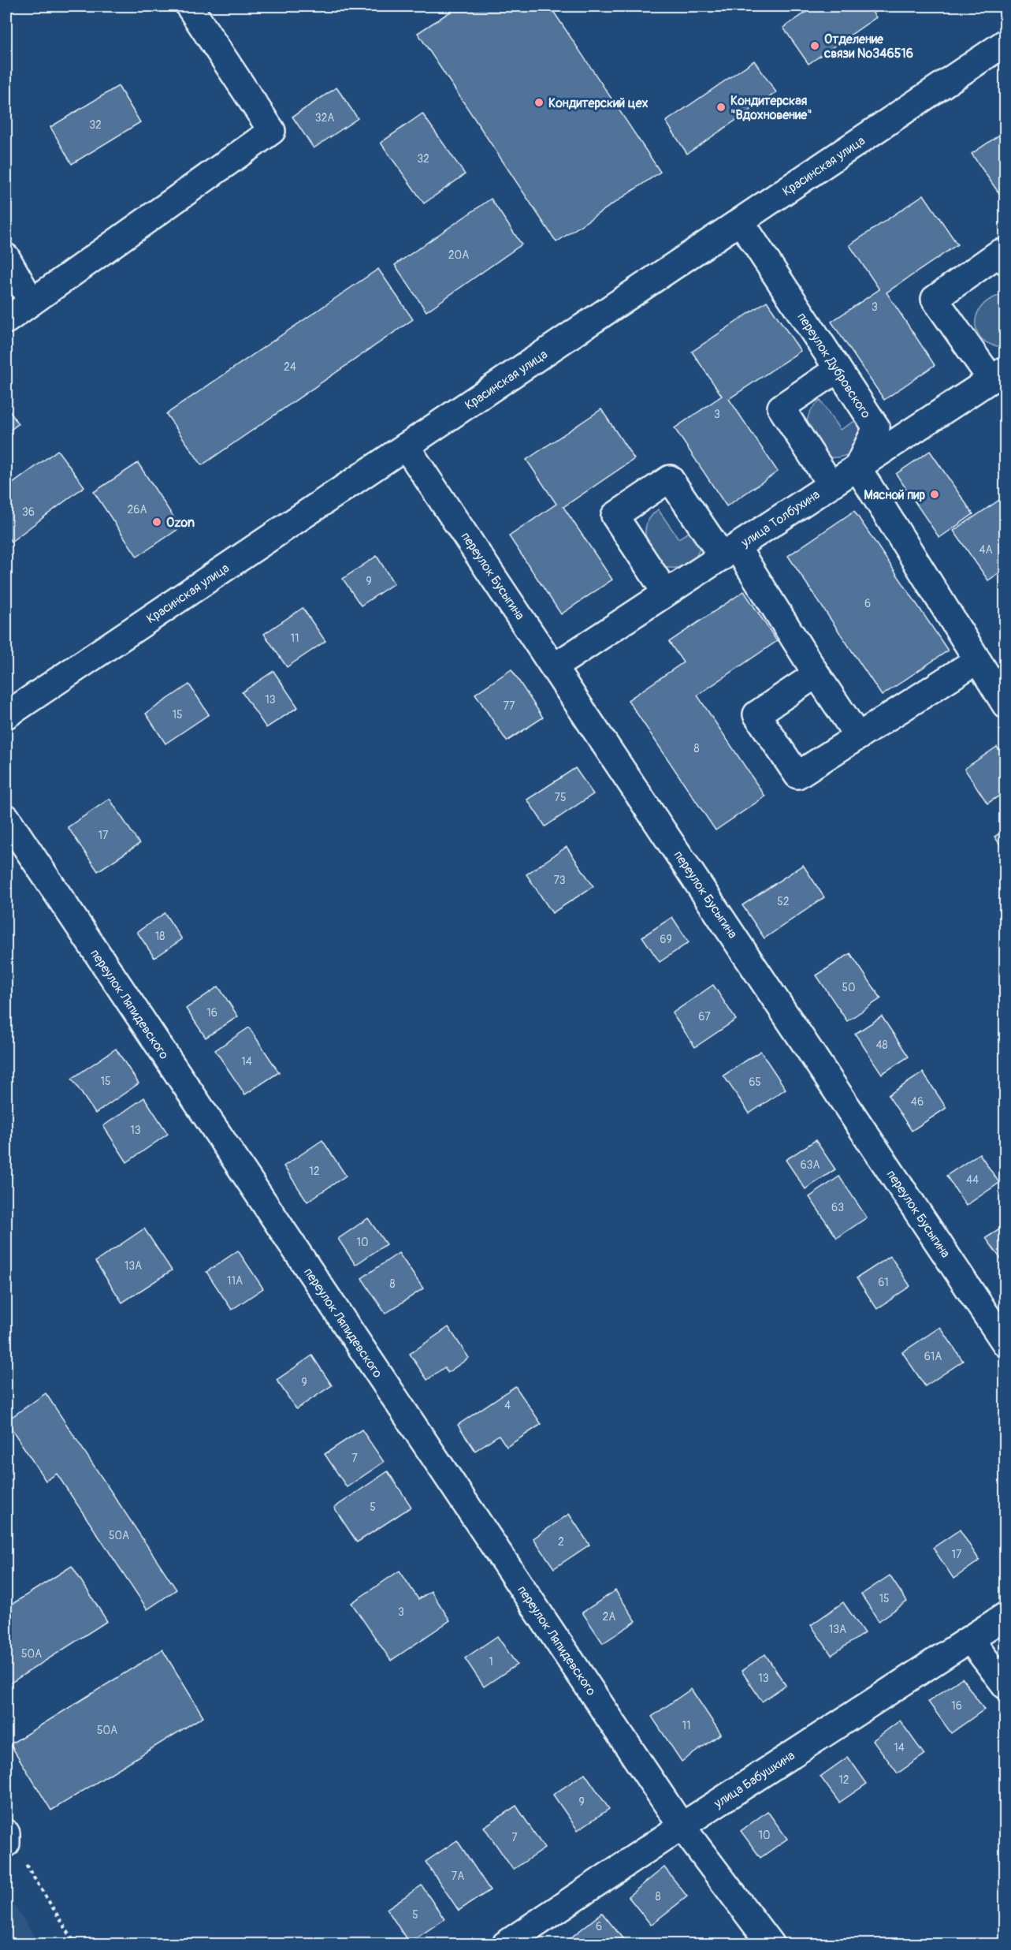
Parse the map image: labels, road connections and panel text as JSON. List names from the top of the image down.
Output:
{
  "streets": {
    "street": [
      "Красинская улица",
      "переулок Дубровского",
      "улица Толбухина",
      "переулок Бусыгина",
      "переулок Ляпидевского",
      "улица Бабушкина"
    ]
  },
  "crossings": [
    ["Красинская улица", "переулок Дубровского"],
    ["Красинская улица", "переулок Бусыгина"],
    ["переулок Дубровского", "улица Толбухина"],
    ["улица Толбухина", "переулок Бусыгина"],
    ["переулок Ляпидевского", "улица Бабушкина"]
  ],
  "places": [
    "Отделение связи №346516",
    "Кондитерский цех",
    "Кондитерская \"Вдохновение\"",
    "Мясной пир",
    "Ozon"
  ],
  "house_numbers": [
    "32А",
    "32",
    "32",
    "20А",
    "3",
    "24",
    "3",
    "26А",
    "36",
    "4А",
    "9",
    "6",
    "11",
    "13",
    "77",
    "15",
    "8",
    "75",
    "17",
    "73",
    "52",
    "18",
    "69",
    "50",
    "16",
    "67",
    "48",
    "14",
    "15",
    "65",
    "46",
    "13",
    "63А",
    "12",
    "44",
    "63",
    "10",
    "13А",
    "11А",
    "61",
    "8",
    "61А",
    "9",
    "4",
    "7",
    "5",
    "50А",
    "2",
    "17",
    "15",
    "3",
    "2А",
    "13А",
    "50А",
    "1",
    "13",
    "16",
    "11",
    "50А",
    "14",
    "12",
    "9",
    "10",
    "7",
    "7А",
    "8",
    "5",
    "6"
  ]
}
